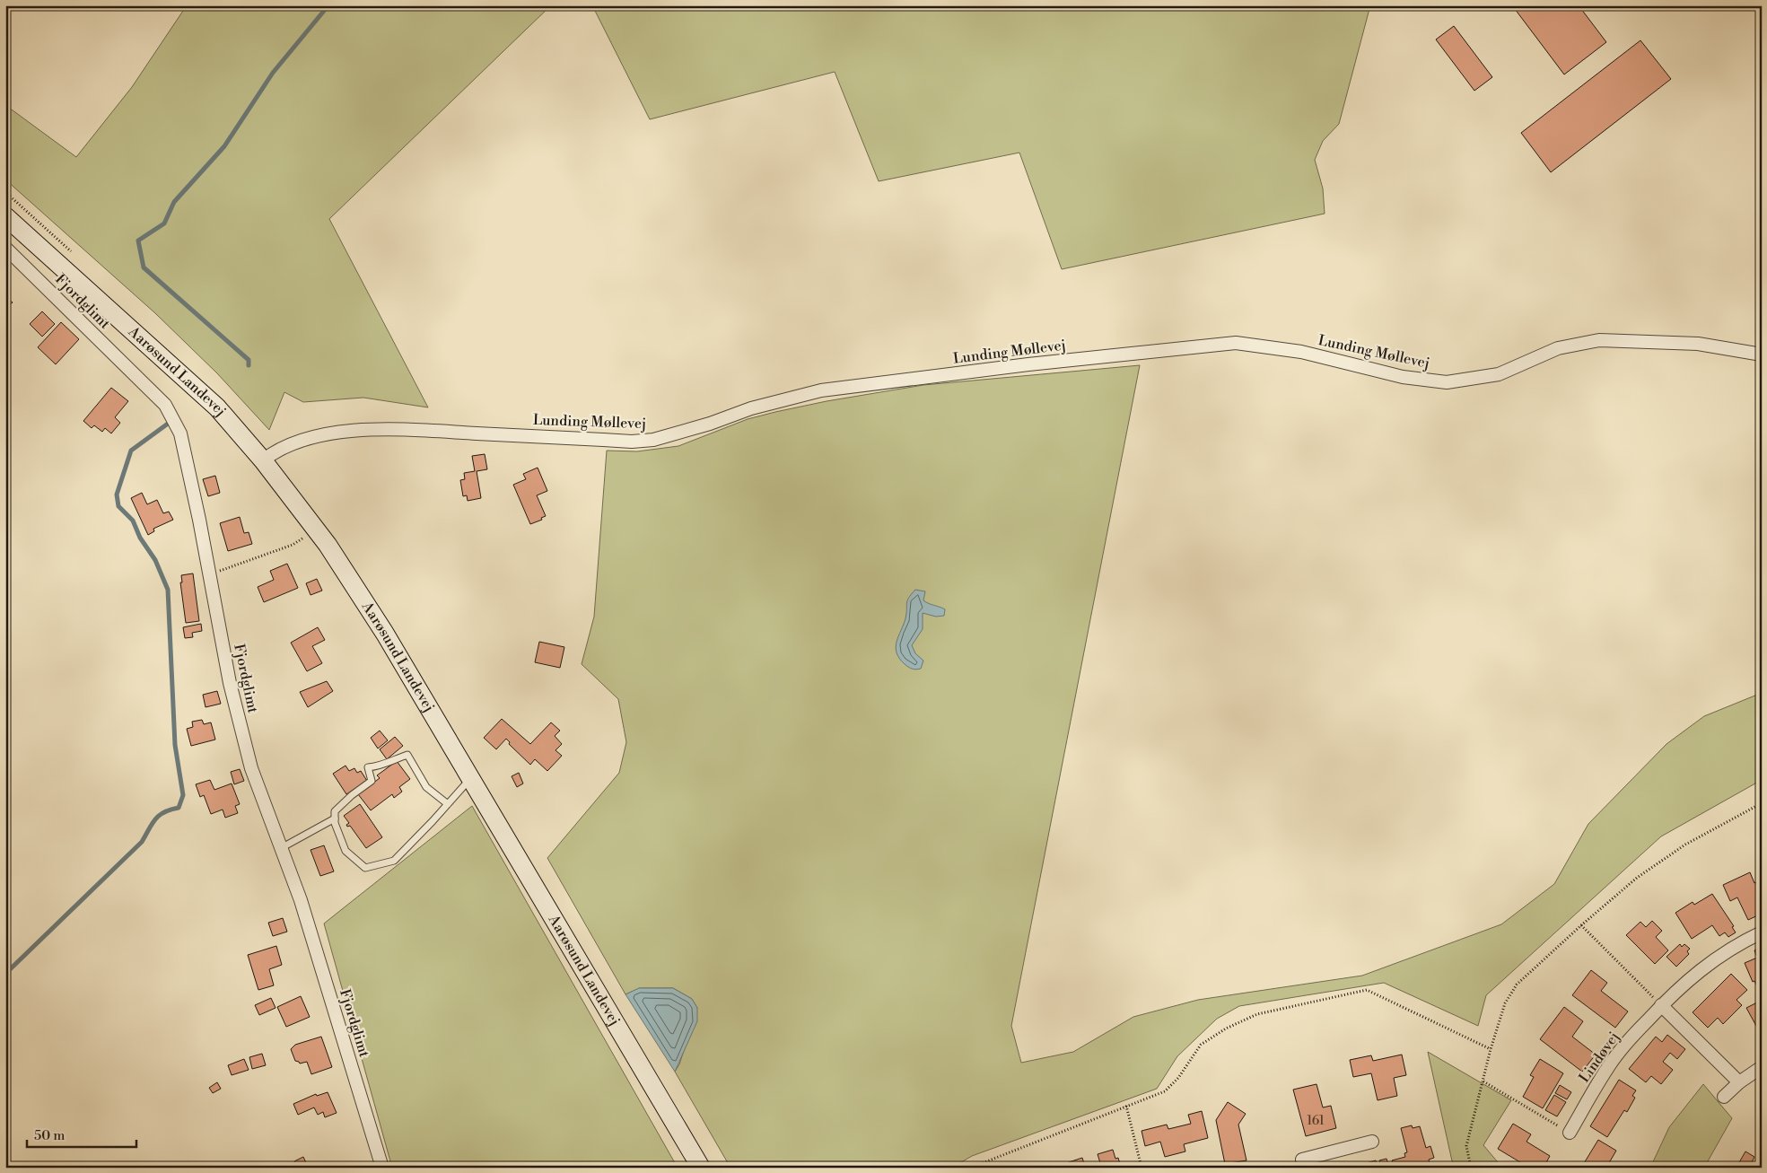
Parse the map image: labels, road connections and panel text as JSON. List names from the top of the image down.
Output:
{
  "streets": {
    "street": [
      "Fjordglimt",
      "Lunding Møllevej",
      "Aarøsund Landevej",
      "Lindøvej"
    ]
  },
  "crossings": [
    ["Lunding Møllevej", "Aarøsund Landevej"]
  ],
  "house_numbers": ["161"],
  "scale_bar": "50 m"
}
